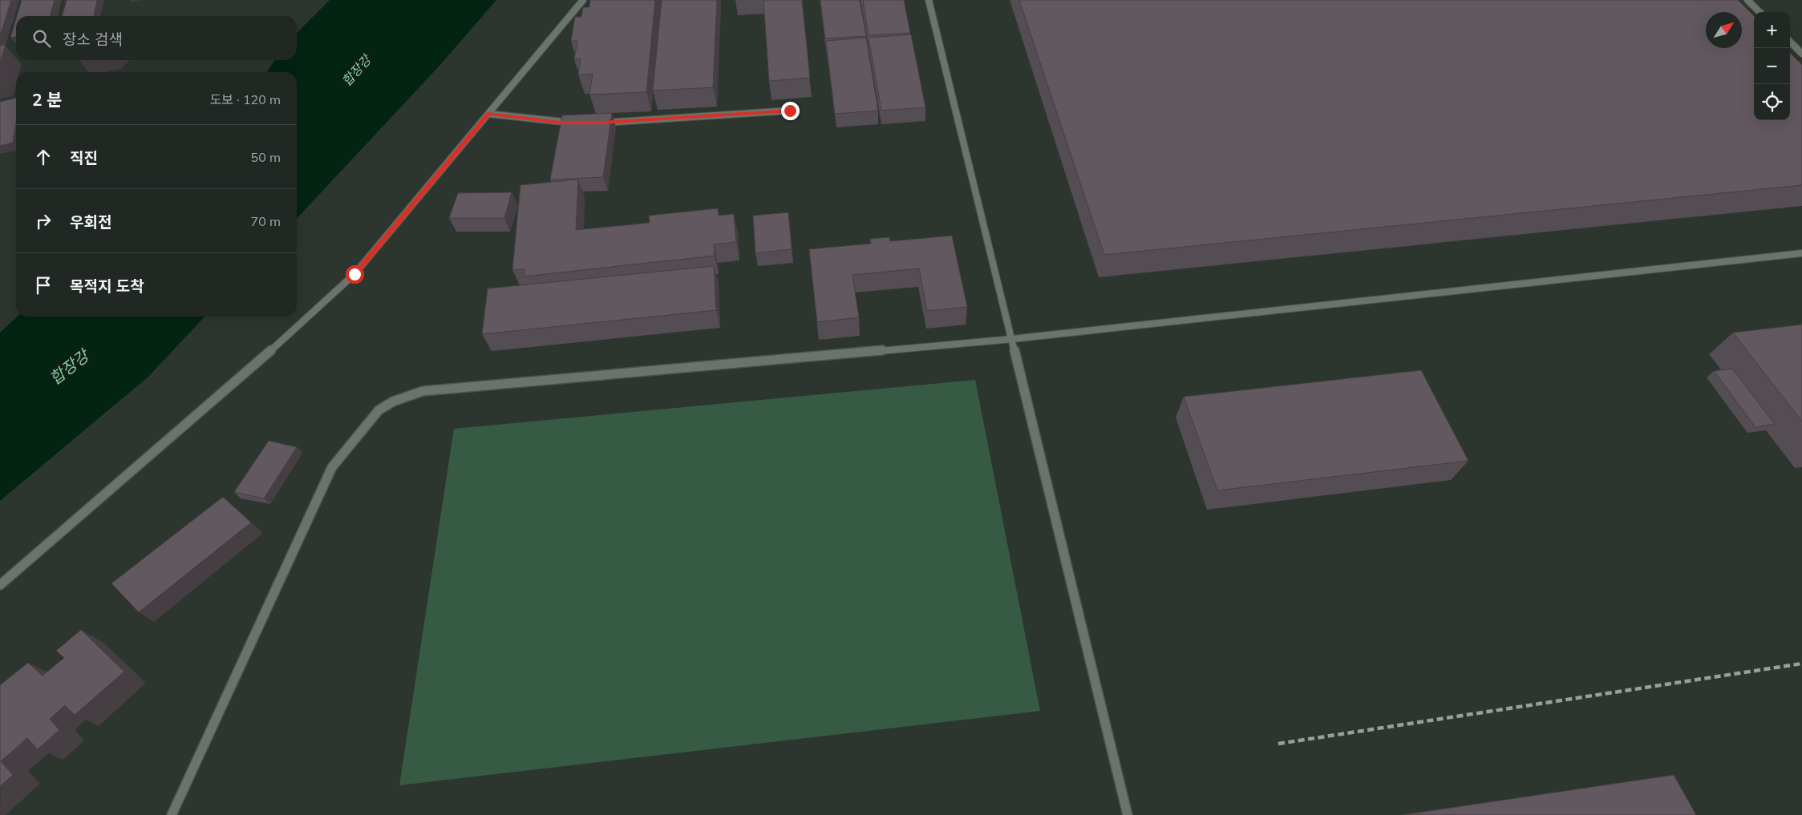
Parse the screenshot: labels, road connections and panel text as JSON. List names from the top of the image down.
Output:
{
  "water": ["합장강"],
  "north": "top right",
  "page": {
    "map_buttons": ["+", "−"],
    "search": "장소 검색",
    "heading": ["2 분", "도보 · 120 m"],
    "list": [
      ["직진", "50 m"],
      ["우회전", "70 m"],
      "목적지 도착"
    ]
  }
}
